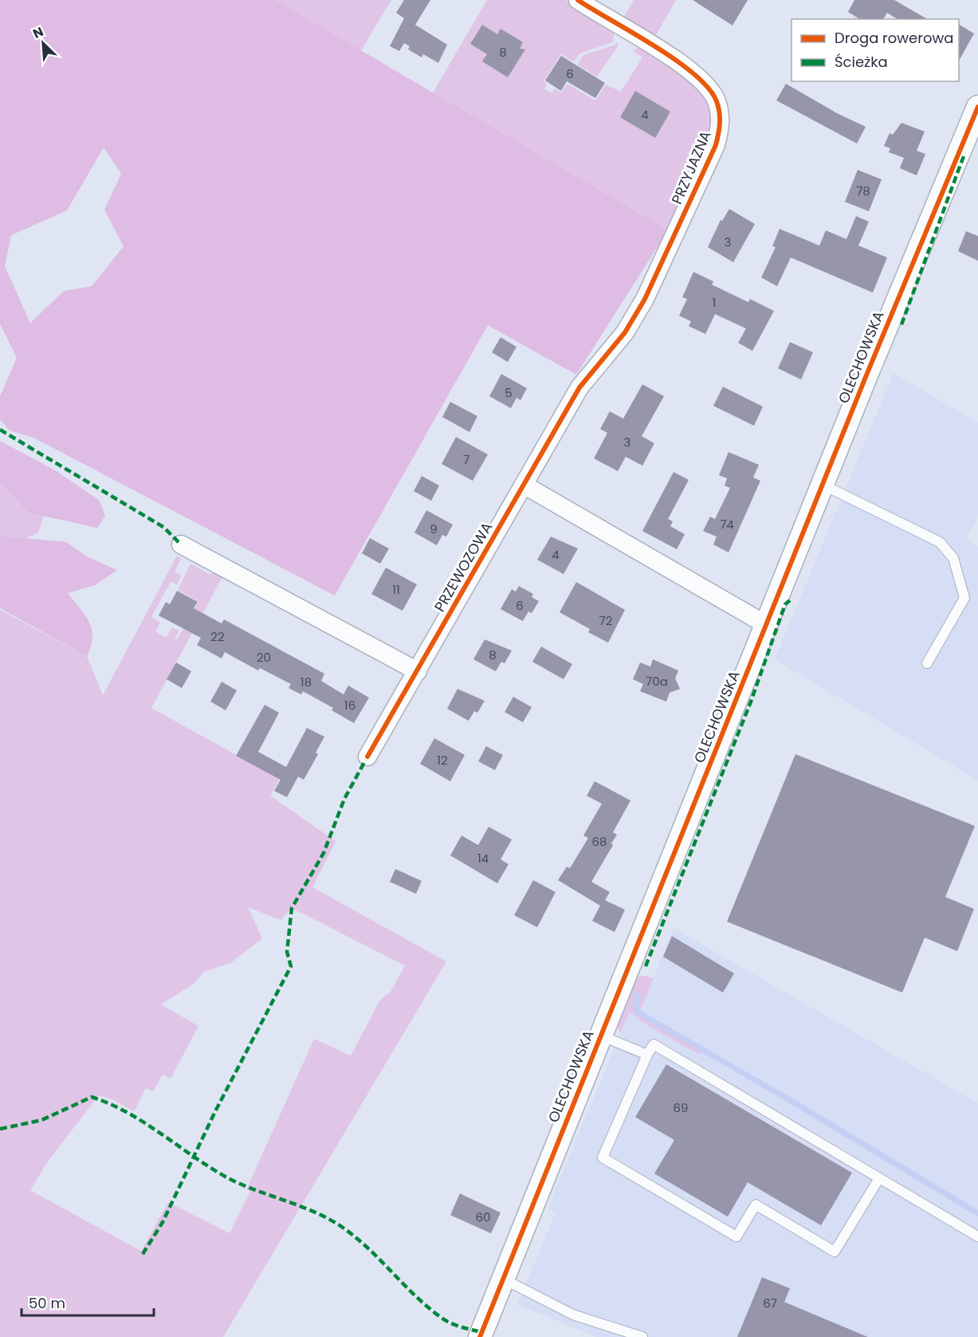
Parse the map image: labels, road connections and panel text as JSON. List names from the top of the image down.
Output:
{
  "streets": {
    "street": ["PRZYJAZNA", "OLECHOWSKA", "PRZEWOZOWA"]
  },
  "crossings": [
    ["PRZYJAZNA", "PRZEWOZOWA"]
  ],
  "house_numbers": [
    "8",
    "6",
    "4",
    "78",
    "3",
    "1",
    "5",
    "3",
    "7",
    "74",
    "9",
    "4",
    "11",
    "6",
    "72",
    "22",
    "8",
    "20",
    "70a",
    "18",
    "16",
    "12",
    "68",
    "14",
    "69",
    "60",
    "67"
  ],
  "legend": ["Droga rowerowa", "Ścieżka"],
  "scale_bar": "50 m",
  "north": "top left"
}
